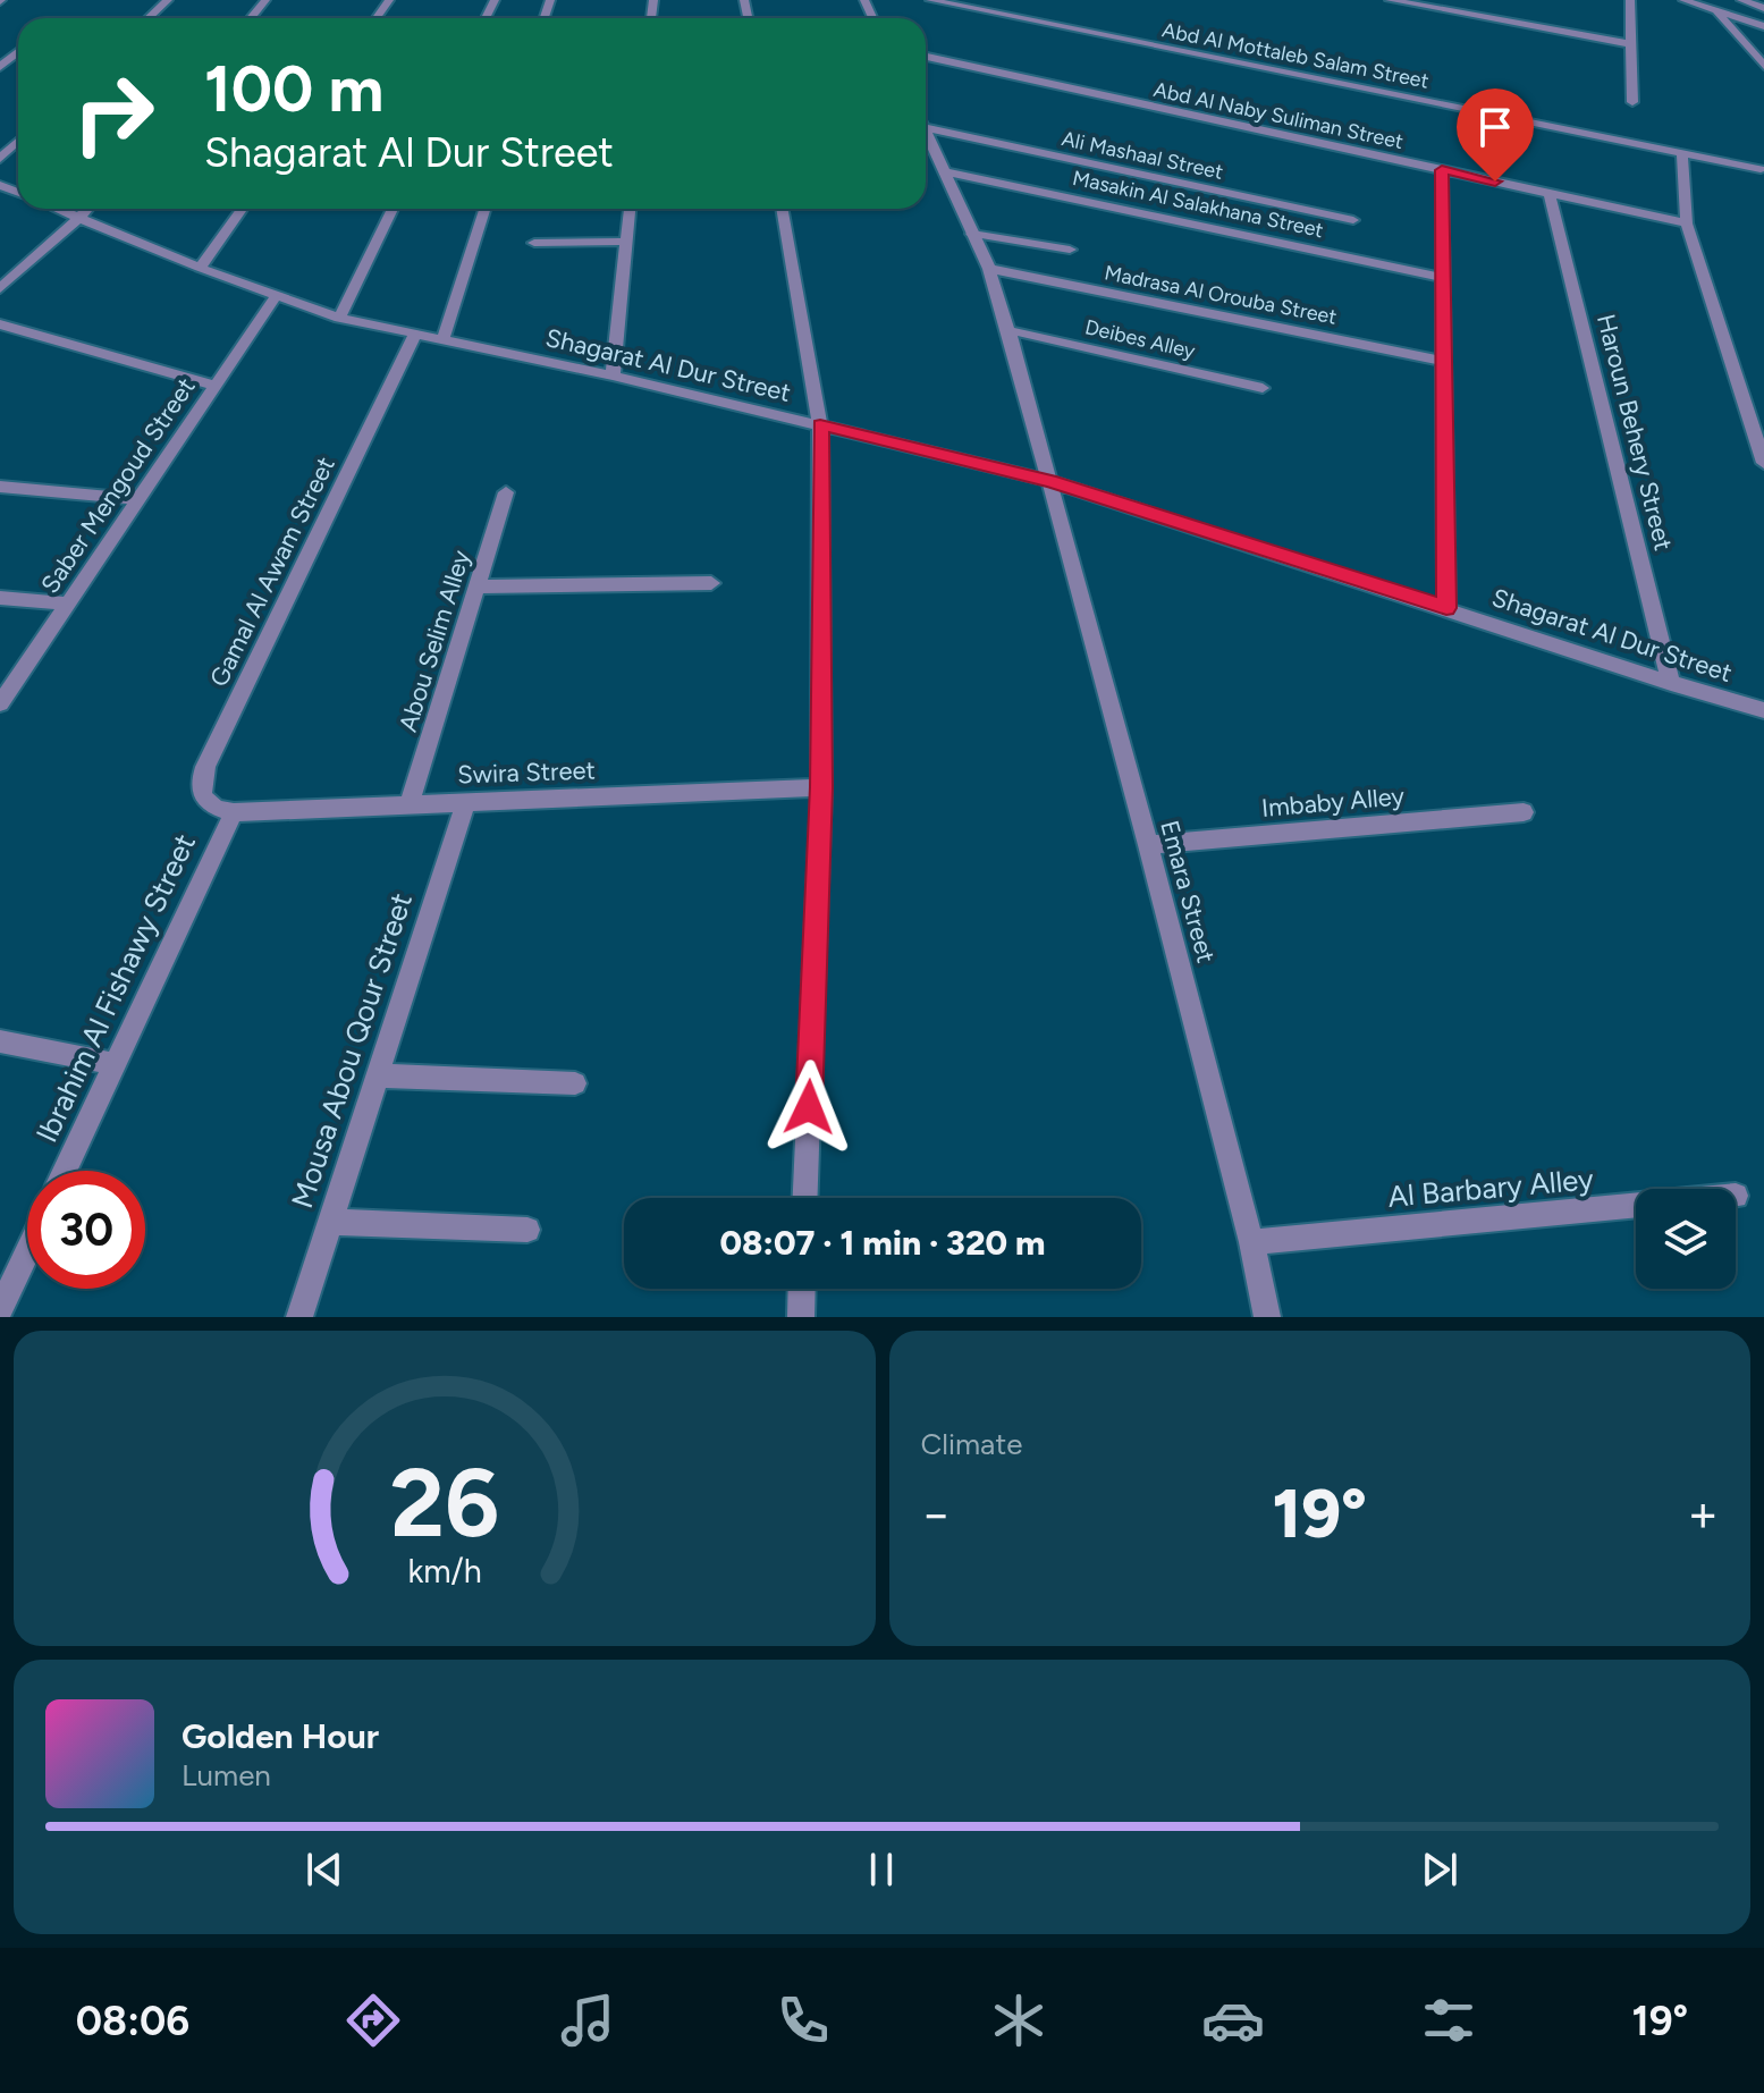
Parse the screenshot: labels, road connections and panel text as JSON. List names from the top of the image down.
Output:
{
  "streets": {
    "street": [
      "Abd Al Mottaleb Salam Street",
      "Abd Al Naby Suliman Street",
      "Ali Mashaal Street",
      "Masakin Al Salakhana Street",
      "Madrasa Al Orouba Street",
      "Deibes Alley",
      "Shagarat Al Dur Street",
      "Haroun Behery Street",
      "Saber Mengoud Street",
      "Gamal Al Awam Street",
      "Abou Selim Alley",
      "Swira Street",
      "Imbaby Alley",
      "Emara Street",
      "Ibrahim Al Fishawy Street",
      "Mousa Abou Qour Street",
      "Al Barbary Alley"
    ]
  },
  "crossings": [
    ["Abd Al Naby Suliman Street", "Haroun Behery Street"],
    ["Masakin Al Salakhana Street", "Emara Street"],
    ["Madrasa Al Orouba Street", "Emara Street"],
    ["Deibes Alley", "Emara Street"],
    ["Shagarat Al Dur Street", "Haroun Behery Street"],
    ["Shagarat Al Dur Street", "Saber Mengoud Street"],
    ["Shagarat Al Dur Street", "Gamal Al Awam Street"],
    ["Shagarat Al Dur Street", "Emara Street"],
    ["Gamal Al Awam Street", "Swira Street"],
    ["Gamal Al Awam Street", "Ibrahim Al Fishawy Street"],
    ["Abou Selim Alley", "Swira Street"],
    ["Swira Street", "Ibrahim Al Fishawy Street"],
    ["Swira Street", "Mousa Abou Qour Street"],
    ["Imbaby Alley", "Emara Street"],
    ["Emara Street", "Al Barbary Alley"]
  ],
  "page": {
    "turn": ["100 m", "Shagarat Al Dur Street"],
    "limit": "30",
    "trip": "08:07 · 1 min · 320 m",
    "tile": "Climate",
    "heat": ["−", "19°", "+"],
    "song": ["Golden Hour", "Lumen"],
    "tabs": ["08:06", "19°"],
    "gauge": ["26", "km/h"]
  }
}
